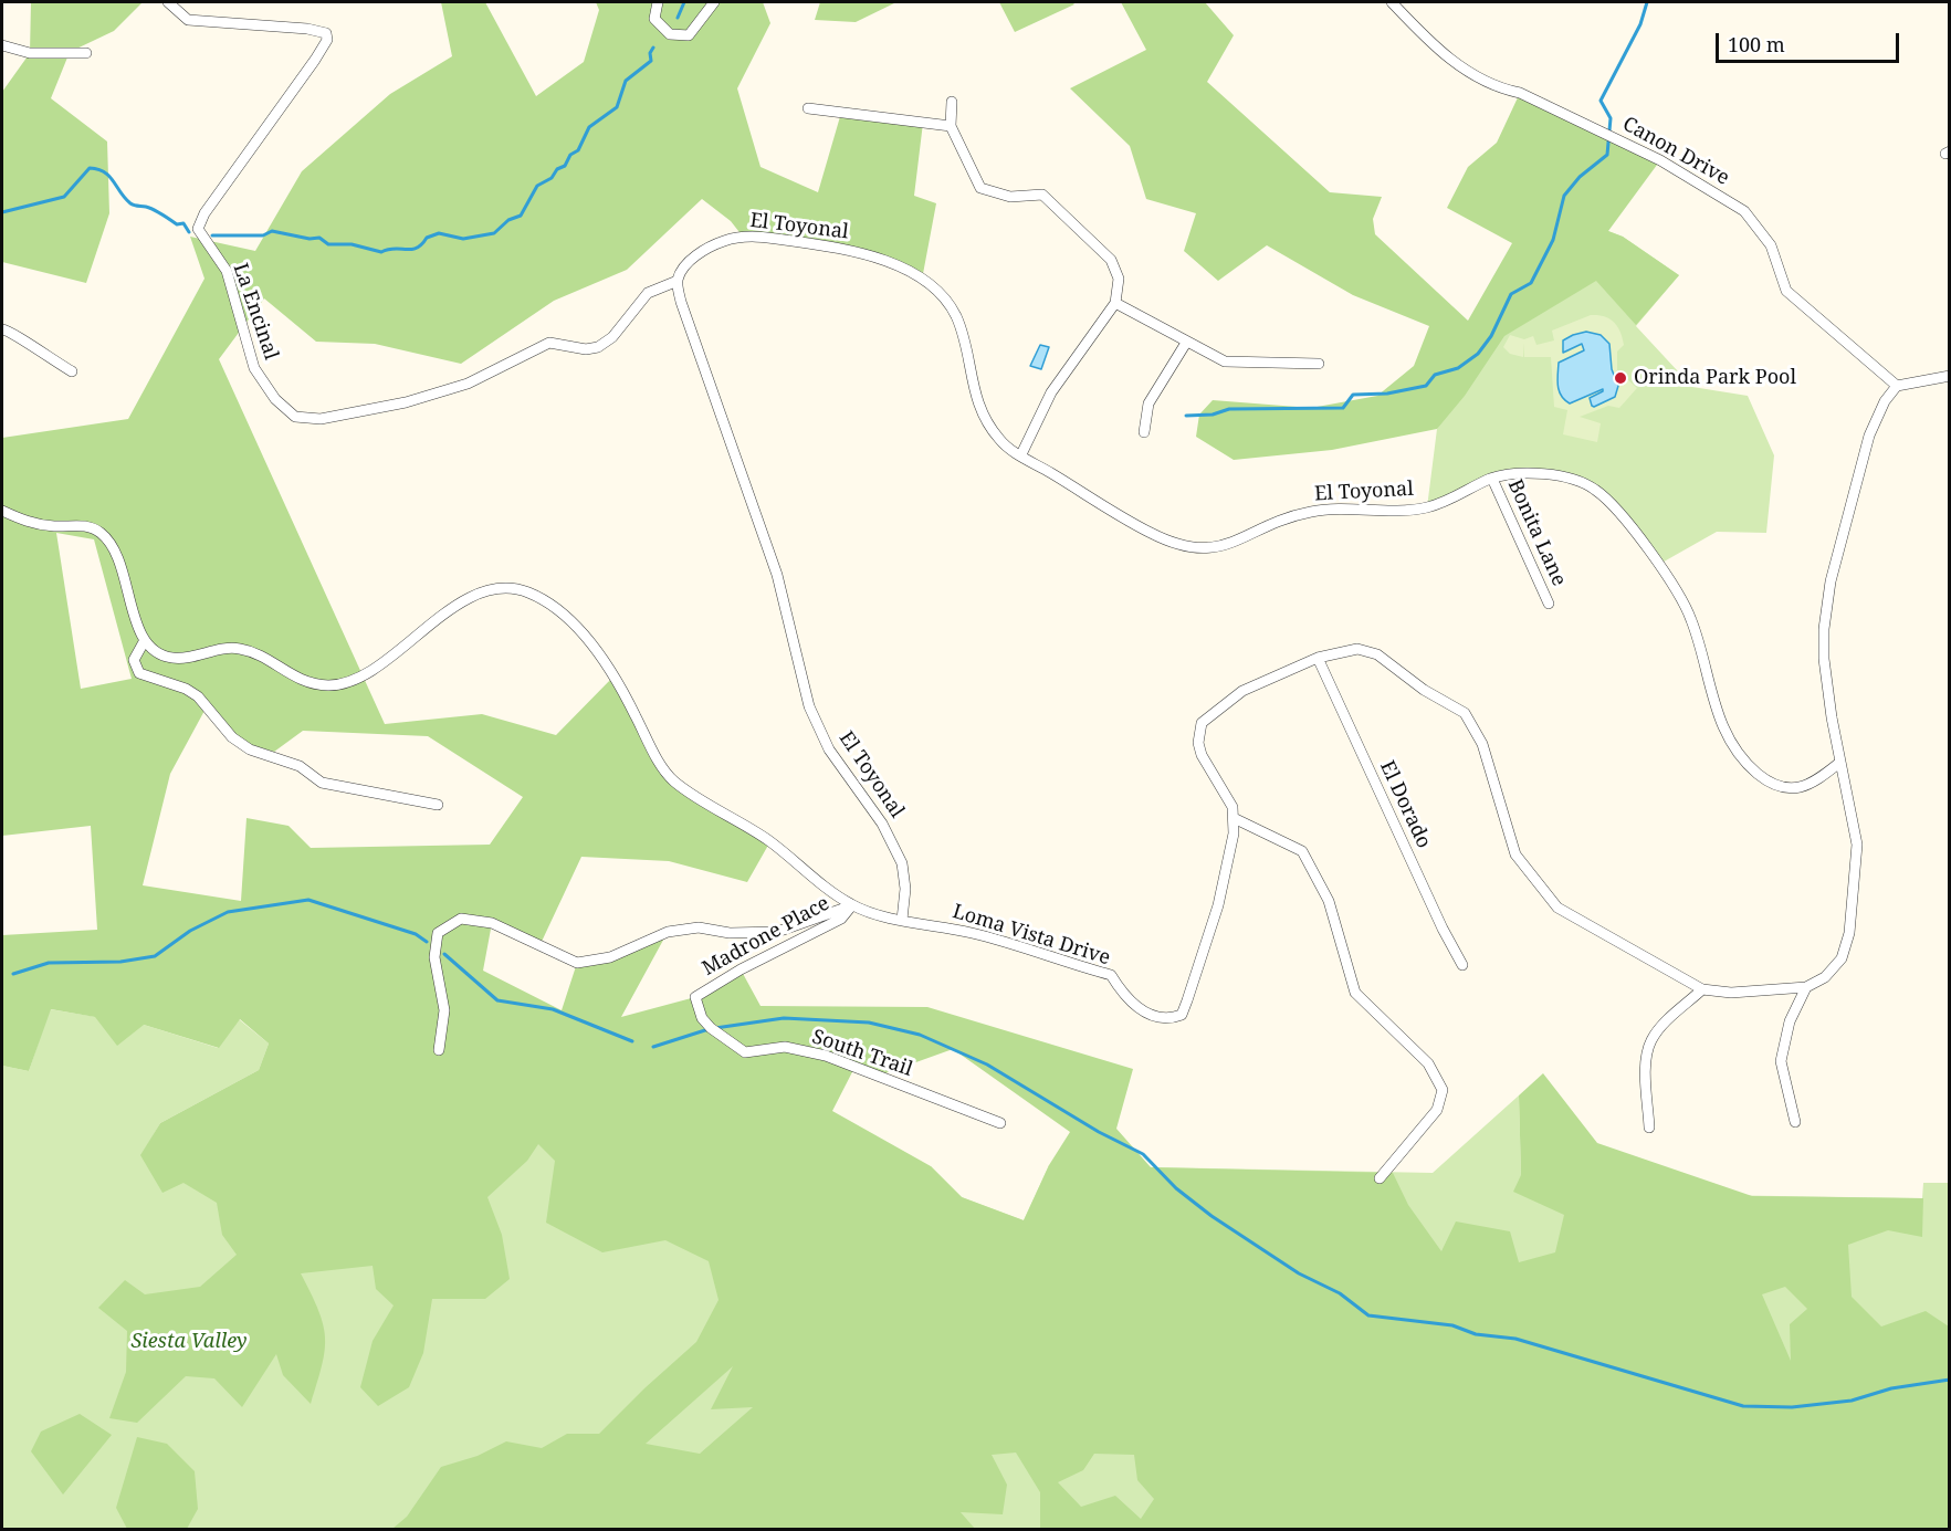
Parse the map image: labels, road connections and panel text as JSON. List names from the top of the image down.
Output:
{
  "streets": {
    "street": [
      "Canon Drive",
      "El Toyonal",
      "La Encinal",
      "Bonita Lane",
      "El Dorado",
      "Loma Vista Drive",
      "Madrone Place",
      "South Trail"
    ]
  },
  "crossings": [
    ["El Toyonal", "La Encinal"],
    ["El Toyonal", "Bonita Lane"],
    ["El Toyonal", "Loma Vista Drive"],
    ["El Dorado", "Loma Vista Drive"],
    ["Madrone Place", "South Trail"]
  ],
  "parks": ["Siesta Valley"],
  "places": ["Orinda Park Pool"],
  "scale_bar": "100 m"
}
